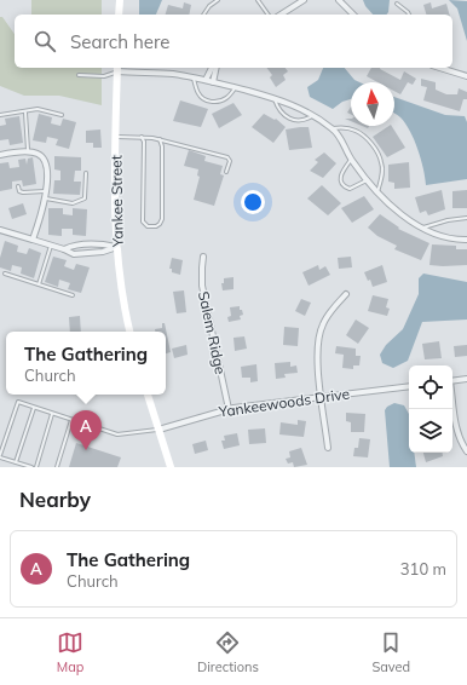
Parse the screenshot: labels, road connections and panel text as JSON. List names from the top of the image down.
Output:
{
  "streets": {
    "street": ["Yankee Street", "Salem Ridge", "Yankeewoods Drive"]
  },
  "crossings": [
    ["Salem Ridge", "Yankeewoods Drive"]
  ],
  "north": "top",
  "page": {
    "search": "Search here",
    "popup": ["The Gathering", "Church"],
    "pins": "A",
    "heading": "Nearby",
    "list": [
      {
        "mark": "A",
        "name": "The Gathering",
        "note": "Church",
        "value": "310 m"
      }
    ],
    "nav": ["Map", "Directions", "Saved"]
  }
}
